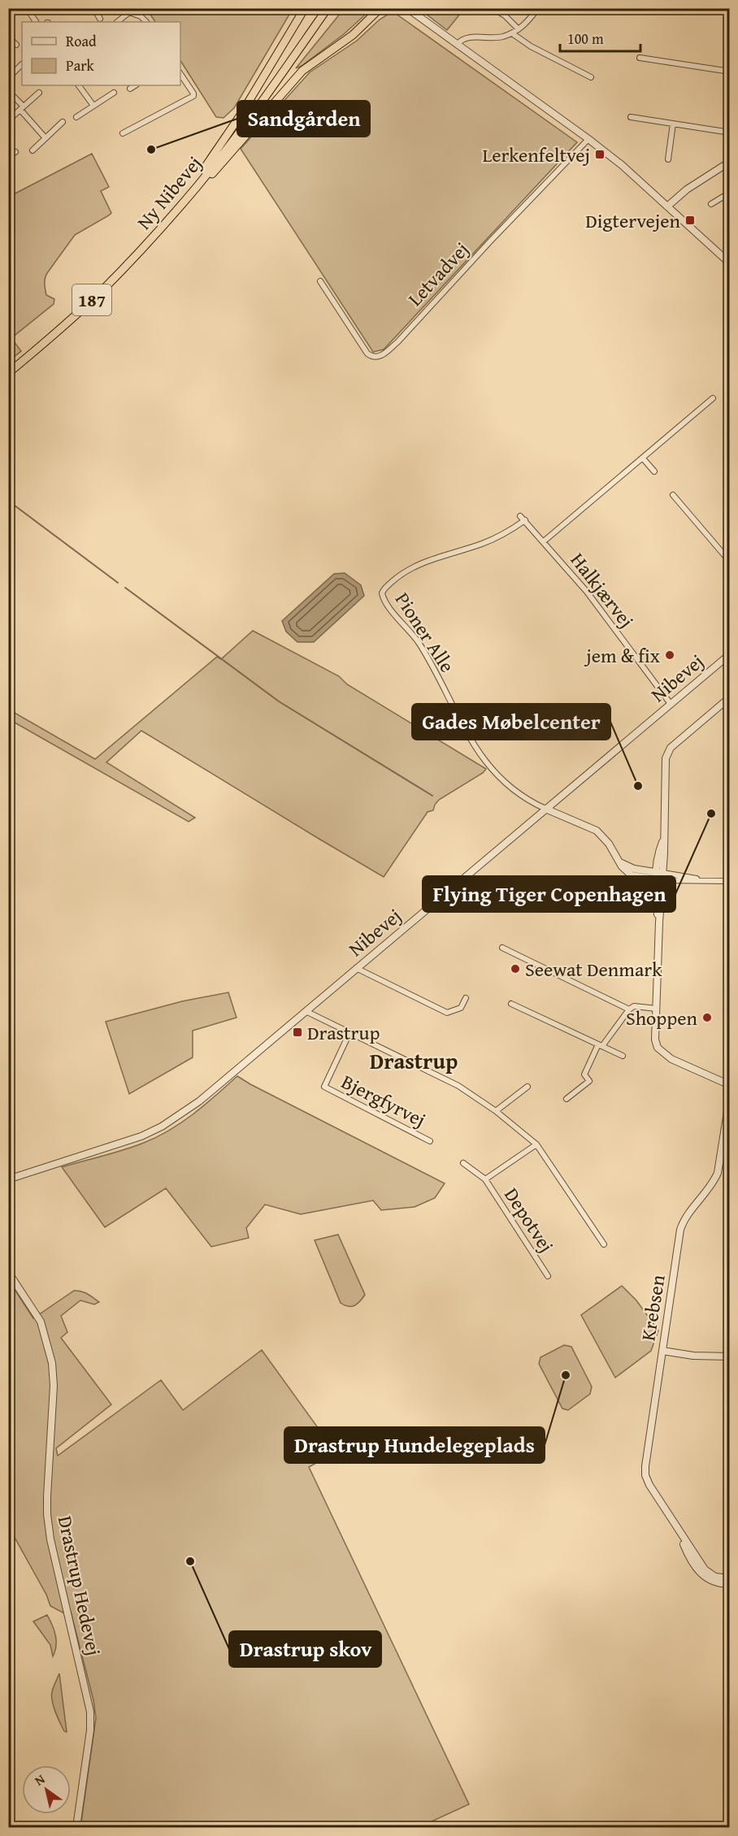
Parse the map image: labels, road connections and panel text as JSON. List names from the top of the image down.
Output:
{
  "streets": {
    "highway": ["Ny Nibevej", "187"],
    "street": [
      "Letvadvej",
      "Halkjærvej",
      "Pioner Alle",
      "Nibevej",
      "Bjergfyrvej",
      "Depotvej",
      "Krebsen",
      "Drastrup Hedevej"
    ]
  },
  "crossings": [
    ["Halkjærvej", "Pioner Alle"],
    ["Halkjærvej", "Nibevej"],
    ["Pioner Alle", "Nibevej"]
  ],
  "districts": ["Drastrup"],
  "places": {
    "other": [
      "Sandgården",
      "jem & fix",
      "Gades Møbelcenter",
      "Flying Tiger Copenhagen",
      "Seewat Denmark",
      "Shoppen",
      "Drastrup Hundelegeplads",
      "Drastrup skov"
    ],
    "transit": ["Lerkenfeltvej", "Digtervejen", "Drastrup"]
  },
  "legend": ["Road", "Park"],
  "scale_bar": "100 m",
  "north": "top left"
}
